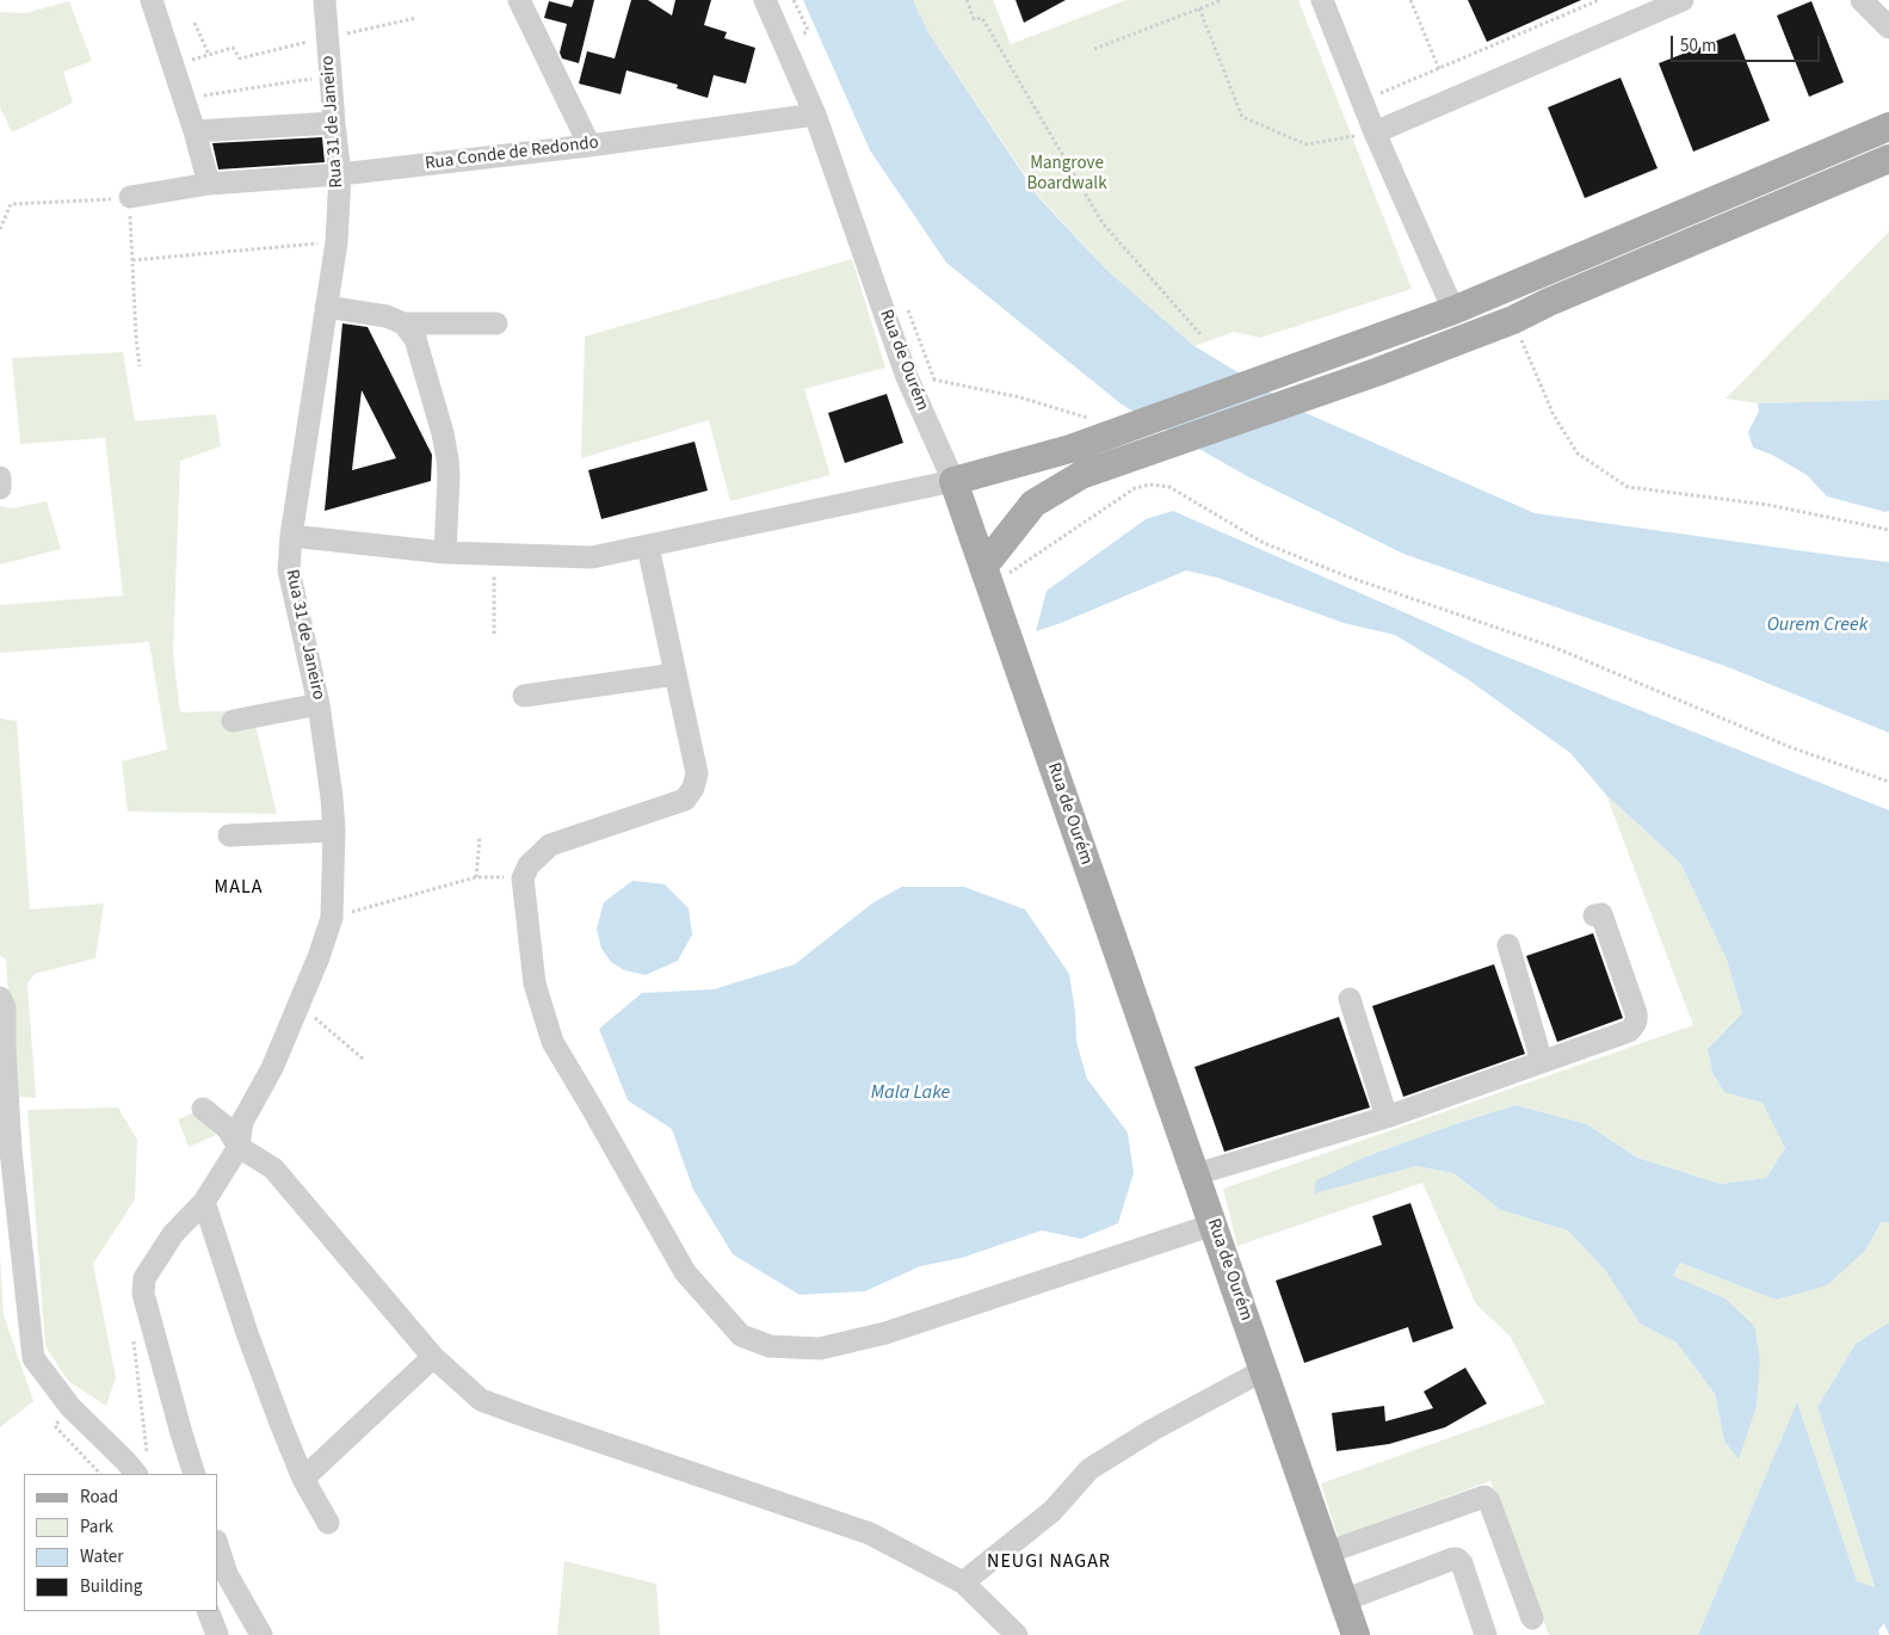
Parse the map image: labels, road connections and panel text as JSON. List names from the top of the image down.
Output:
{
  "streets": {
    "main road": ["Rua de Ourém"],
    "street": ["Rua 31 de Janeiro", "Rua Conde de Redondo"]
  },
  "crossings": [
    ["Rua 31 de Janeiro", "Rua Conde de Redondo"],
    ["Rua Conde de Redondo", "Rua de Ourém"]
  ],
  "districts": ["MALA", "NEUGI NAGAR"],
  "water": ["Ourem Creek", "Mala Lake"],
  "parks": ["Mangrove Boardwalk"],
  "legend": [
    "Road",
    "Park",
    "Water",
    "Building"
  ],
  "scale_bar": "50 m"
}
